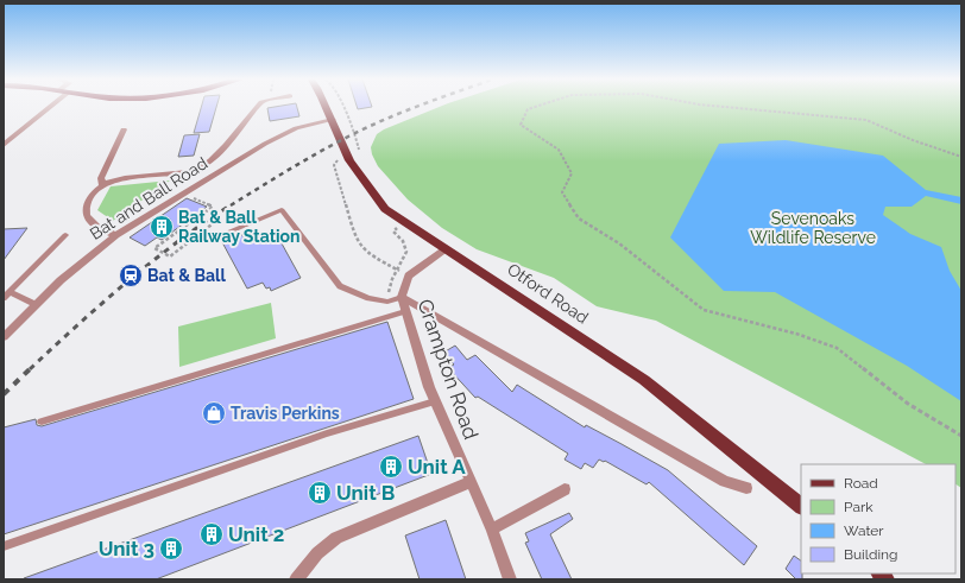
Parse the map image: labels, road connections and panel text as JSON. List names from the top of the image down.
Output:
{
  "streets": {
    "main road": ["Otford Road"],
    "street": ["Bat and Ball Road", "Crampton Road"]
  },
  "crossings": [
    ["Bat and Ball Road", "Otford Road"]
  ],
  "parks": ["Sevenoaks Wildlife Reserve"],
  "places": {
    "building": [
      "Bat & Ball Railway Station",
      "Unit A",
      "Unit B",
      "Unit 2",
      "Unit 3"
    ],
    "station": ["Bat & Ball"],
    "shop": ["Travis Perkins"]
  },
  "legend": [
    "Road",
    "Park",
    "Water",
    "Building"
  ]
}
